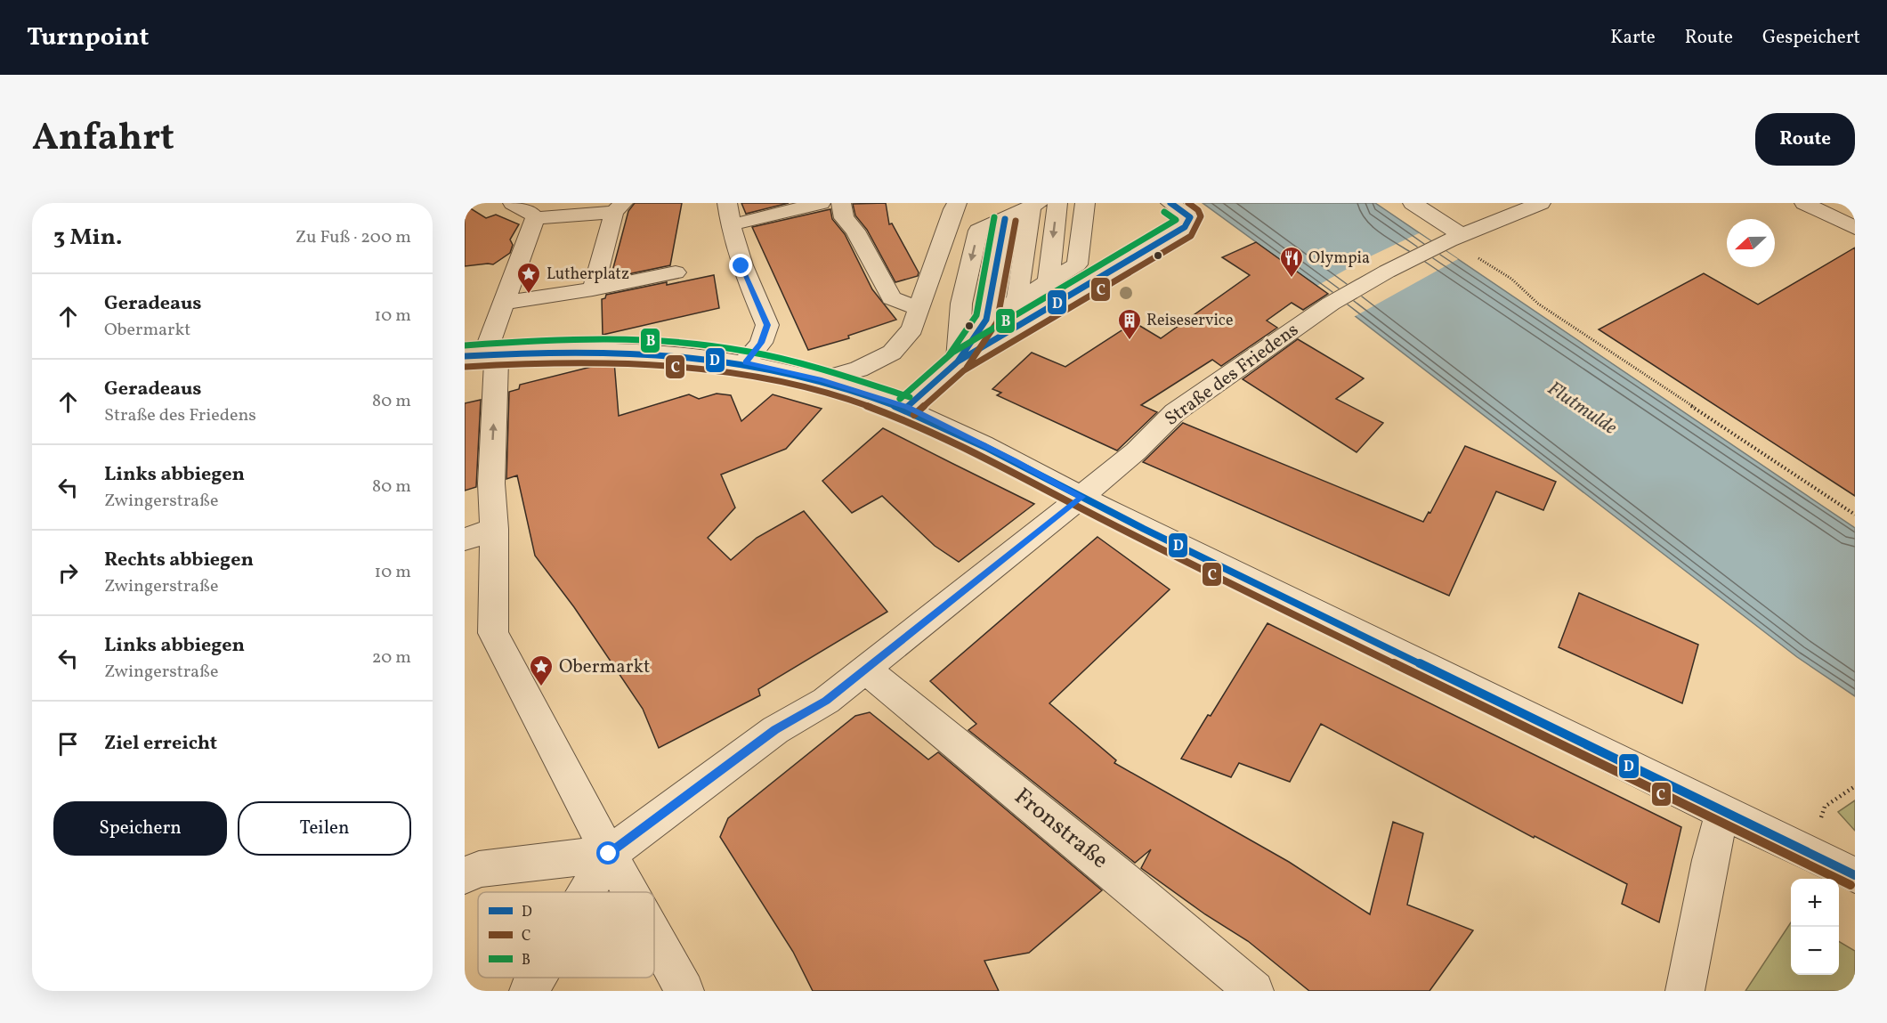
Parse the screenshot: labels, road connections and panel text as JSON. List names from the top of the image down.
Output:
{
  "streets": {
    "street": ["Straße des Friedens", "Fronstraße"]
  },
  "crossings": [
    ["Straße des Friedens", "Fronstraße"]
  ],
  "water": ["Flutmulde"],
  "places": {
    "restaurant": ["Olympia"],
    "place": ["Lutherplatz", "Obermarkt"],
    "building": ["Reiseservice"]
  },
  "lines": ["transit line D", "transit line C", "transit line B"],
  "legend": ["D", "C", "B"],
  "north": "left",
  "page": {
    "header": "Turnpoint",
    "nav": ["Karte", "Route", "Gespeichert"],
    "title": "Anfahrt",
    "buttons": [
      "Route",
      ["Speichern", "Teilen"]
    ],
    "heading": ["3 Min.", "Zu Fuß · 200 m"],
    "list": [
      ["Geradeaus", "Obermarkt", "10 m"],
      ["Geradeaus", "Straße des Friedens", "80 m"],
      ["Links abbiegen", "Zwingerstraße", "80 m"],
      ["Rechts abbiegen", "Zwingerstraße", "10 m"],
      ["Links abbiegen", "Zwingerstraße", "20 m"],
      "Ziel erreicht"
    ],
    "map_buttons": ["+", "−"]
  }
}
